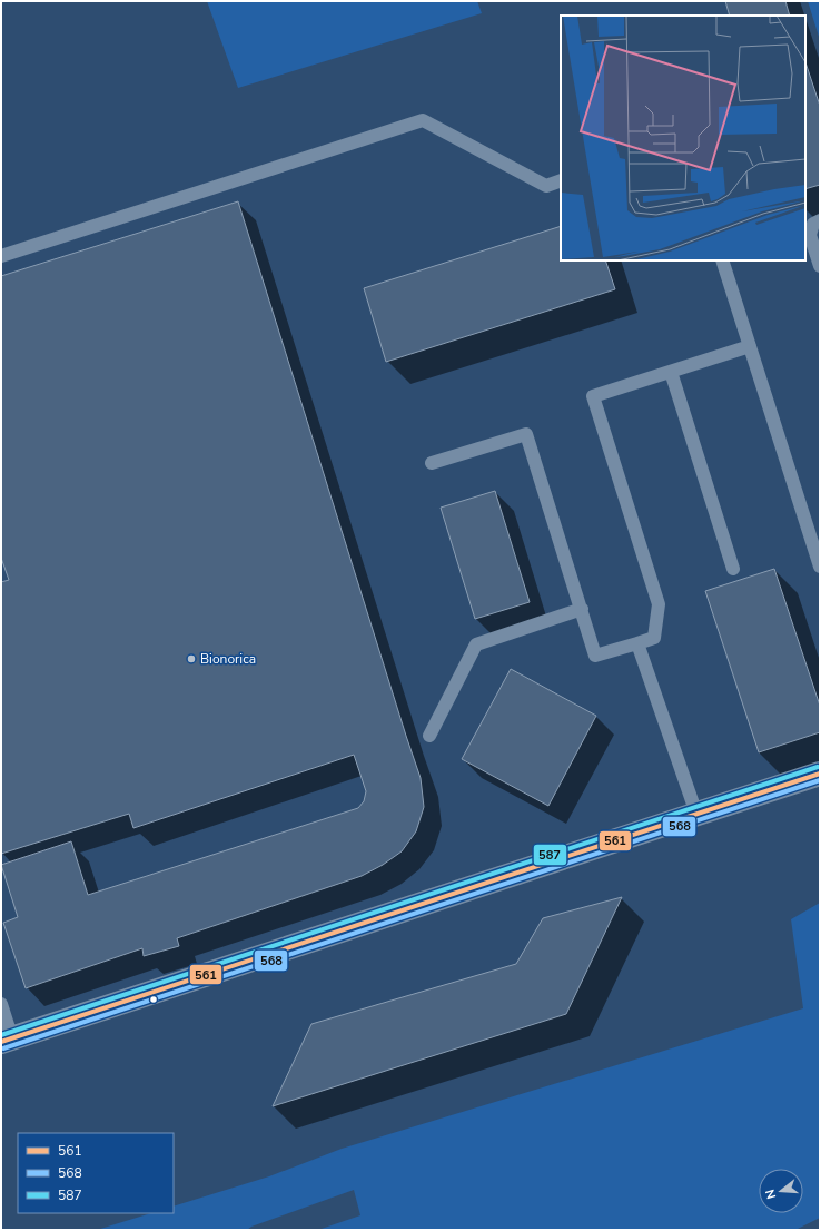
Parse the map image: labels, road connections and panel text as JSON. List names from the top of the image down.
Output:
{
  "places": ["Bionorica"],
  "lines": ["transit line 587", "transit line 561", "transit line 568"],
  "legend": ["561", "568", "587"],
  "north": "left"
}
